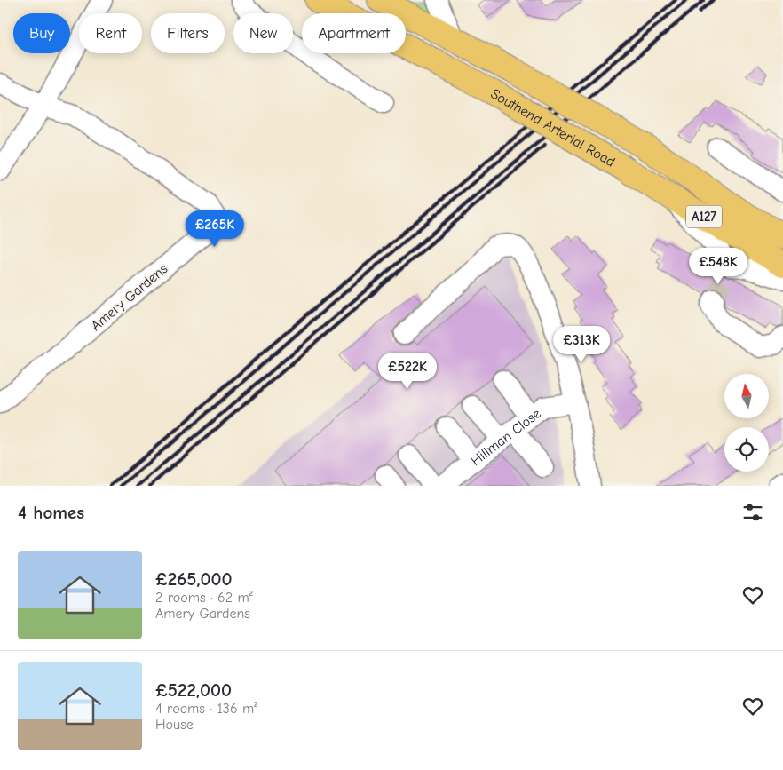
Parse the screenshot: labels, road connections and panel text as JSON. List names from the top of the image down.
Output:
{
  "streets": {
    "highway": ["Southend Arterial Road", "A127"],
    "street": ["Amery Gardens", "Hillman Close"]
  },
  "north": "top",
  "page": {
    "chip": [
      "Buy",
      "Rent",
      "Filters",
      "New",
      "Apartment"
    ],
    "price": [
      "£265K",
      "£548K",
      "£313K",
      "£522K"
    ],
    "heading": "4 homes",
    "list": [
      {
        "name": "£265,000",
        "note": "2 rooms · 62 m² · Amery Gardens"
      },
      {
        "name": "£522,000",
        "note": "4 rooms · 136 m² · House"
      }
    ]
  }
}
